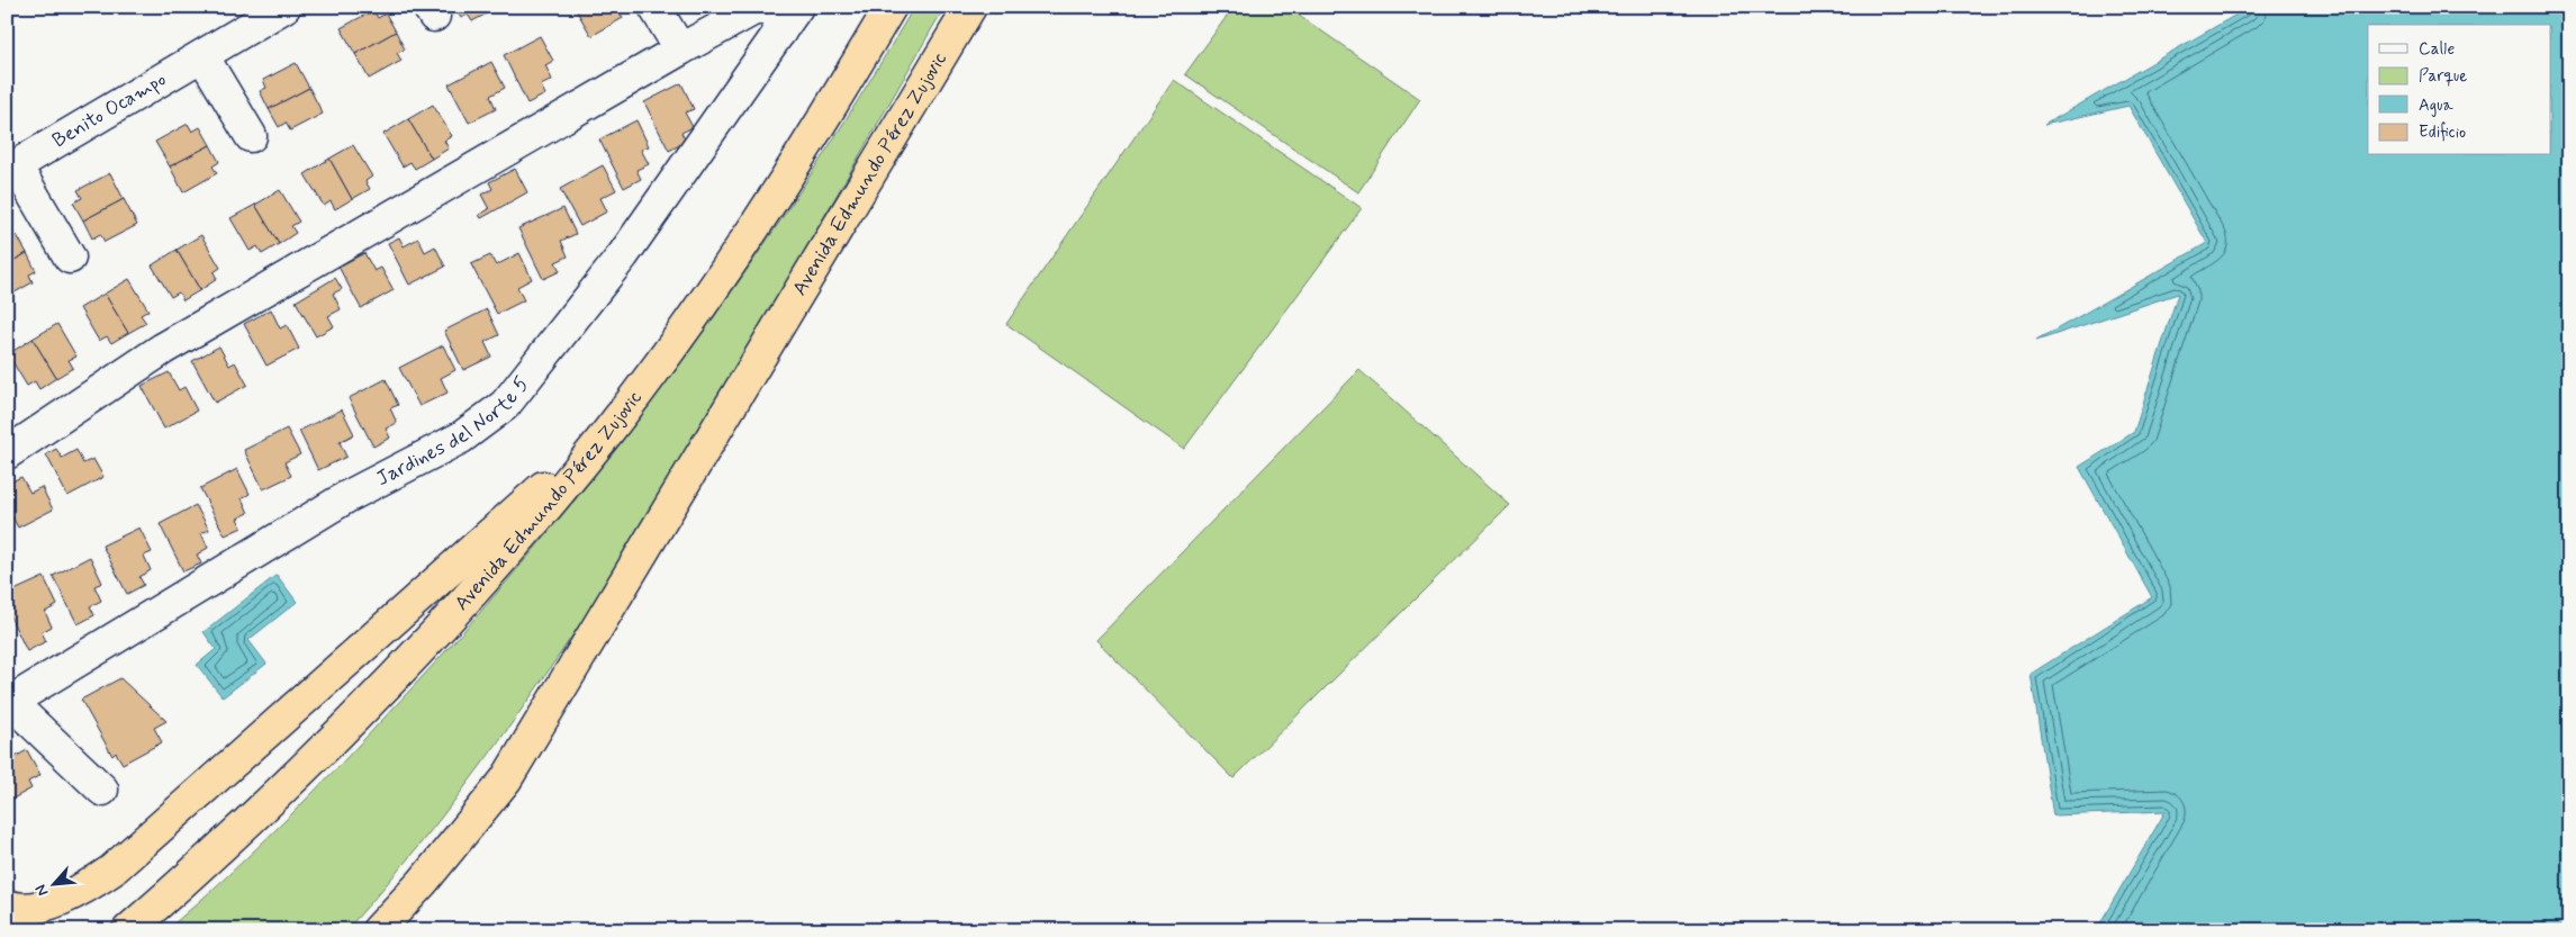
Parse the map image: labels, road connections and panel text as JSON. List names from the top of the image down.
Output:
{
  "streets": {
    "highway": ["Avenida Edmundo Pérez Zujovic"],
    "street": ["Benito Ocampo", "Jardines del Norte 5"]
  },
  "legend": [
    "Calle",
    "Parque",
    "Agua",
    "Edificio"
  ],
  "north": "bottom left"
}
